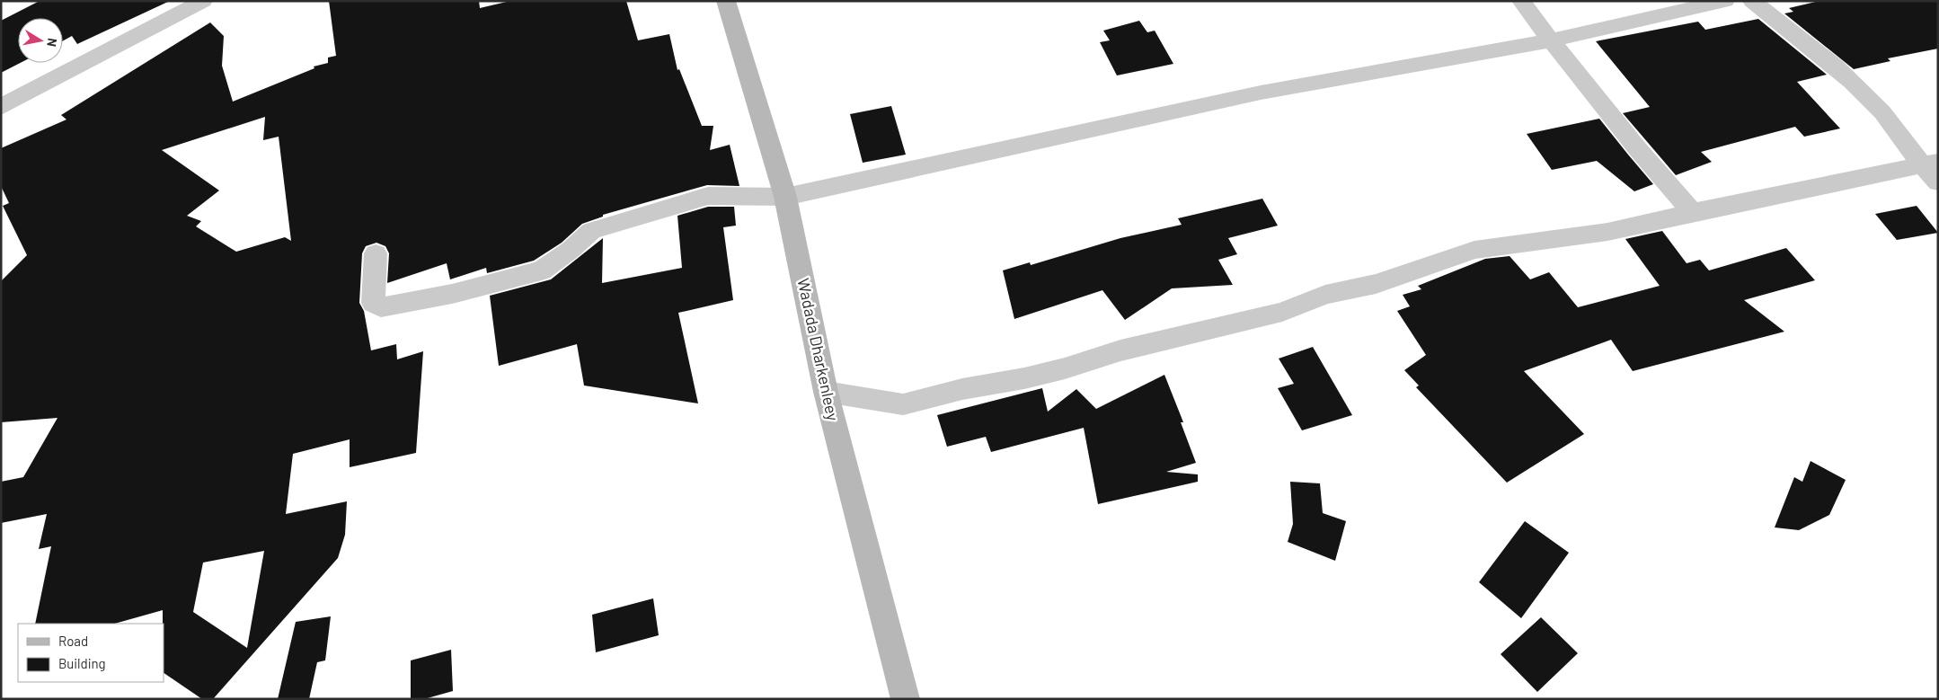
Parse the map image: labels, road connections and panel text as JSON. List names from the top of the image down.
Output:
{
  "streets": {
    "main road": ["Wadada Dharkenleey"]
  },
  "legend": ["Road", "Building"],
  "north": "right"
}
